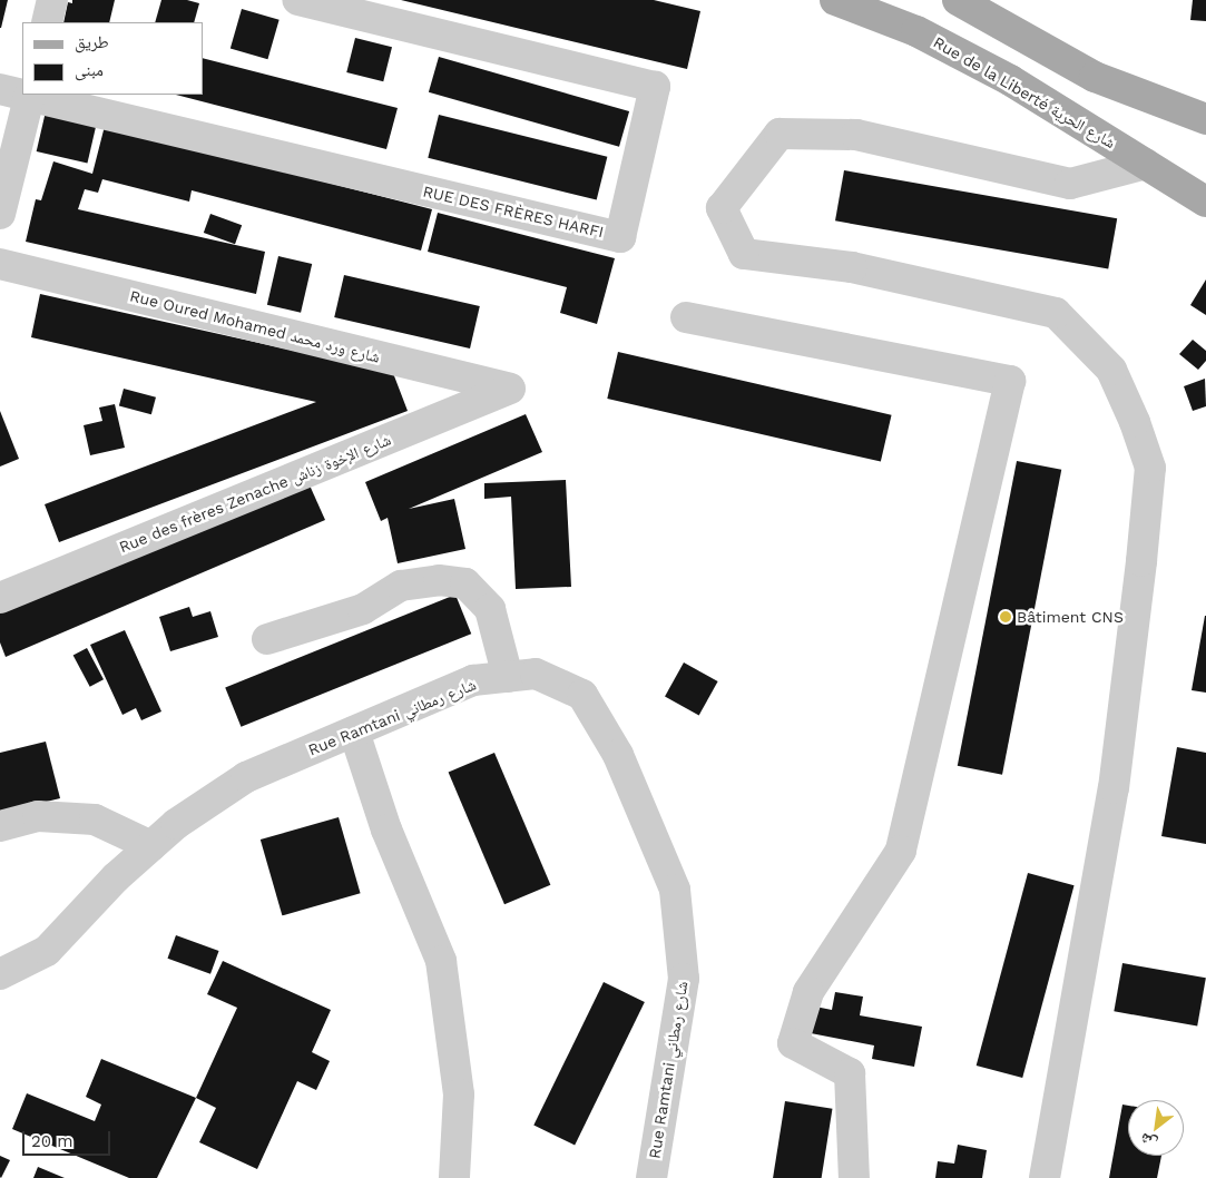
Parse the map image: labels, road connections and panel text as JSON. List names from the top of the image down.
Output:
{
  "streets": {
    "main road": ["Rue de la Liberté شارع الحرية"],
    "street": [
      "RUE DES FRÈRES HARFI",
      "Rue Oured Mohamed شارع ورد محمد",
      "Rue des frères Zenache شارع الإخوة زناش",
      "Rue Ramtani شارع رمطاني"
    ]
  },
  "crossings": [
    ["Rue Oured Mohamed شارع ورد محمد", "Rue des frères Zenache شارع الإخوة زناش"]
  ],
  "places": ["Bâtiment CNS"],
  "legend": ["طريق", "مبنى"],
  "scale_bar": "20 m",
  "north": "bottom left"
}
